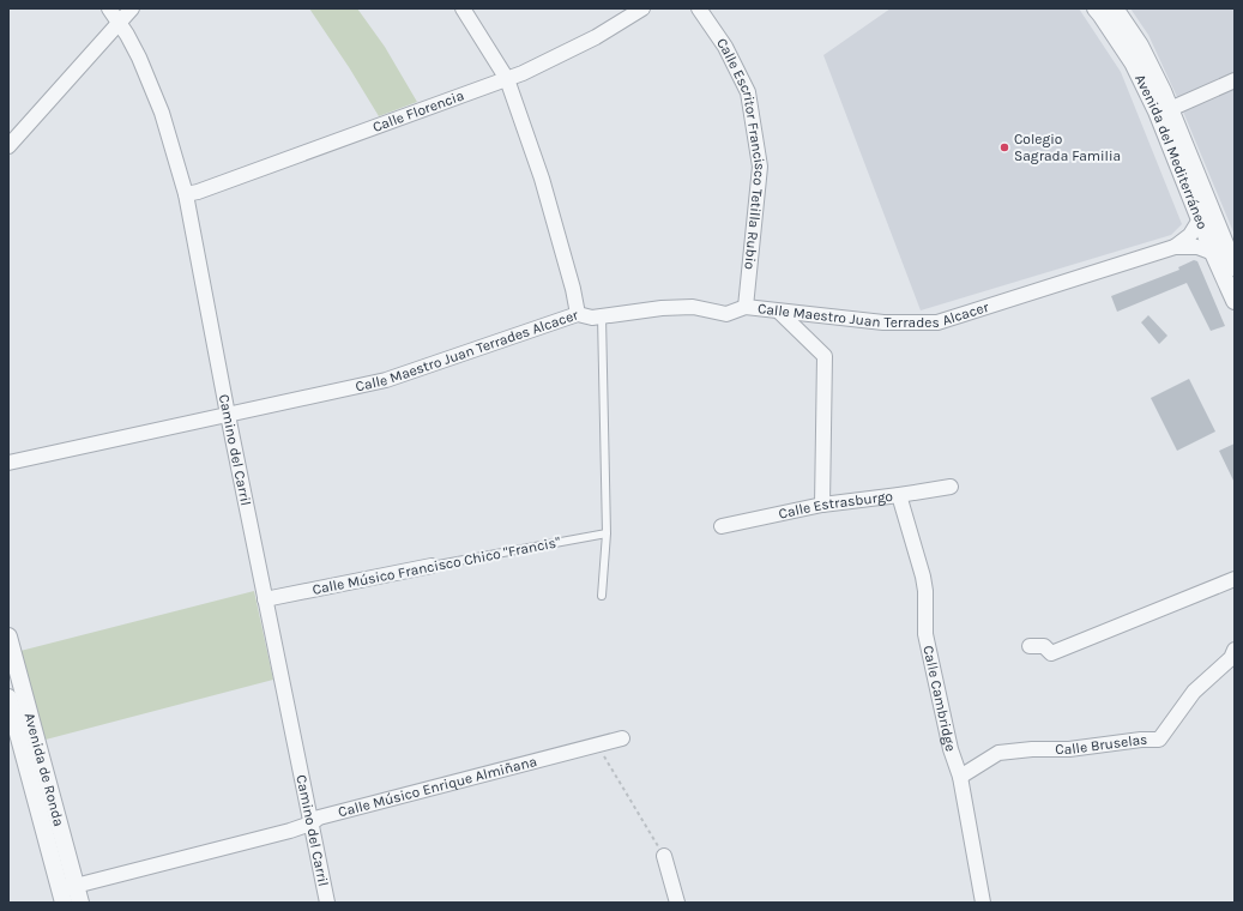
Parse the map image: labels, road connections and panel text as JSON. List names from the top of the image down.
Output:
{
  "streets": {
    "street": [
      "Calle Florencia",
      "Avenida del Mediterráneo",
      "Calle Escritor Francisco Tetilla Rubio",
      "Calle Maestro Juan Terrades Alcacer",
      "Camino del Carril",
      "Calle Estrasburgo",
      "Calle Músico Francisco Chico \"Francis\"",
      "Calle Cambridge",
      "Calle Bruselas",
      "Avenida de Ronda",
      "Calle Músico Enrique Almiñana"
    ]
  },
  "crossings": [
    ["Calle Florencia", "Camino del Carril"],
    ["Avenida del Mediterráneo", "Calle Maestro Juan Terrades Alcacer"],
    ["Calle Escritor Francisco Tetilla Rubio", "Calle Maestro Juan Terrades Alcacer"],
    ["Calle Maestro Juan Terrades Alcacer", "Camino del Carril"],
    ["Camino del Carril", "Calle Músico Francisco Chico \"Francis\""],
    ["Camino del Carril", "Calle Músico Enrique Almiñana"],
    ["Calle Estrasburgo", "Calle Cambridge"],
    ["Calle Cambridge", "Calle Bruselas"],
    ["Avenida de Ronda", "Calle Músico Enrique Almiñana"]
  ],
  "places": ["Colegio Sagrada Familia"]
}
